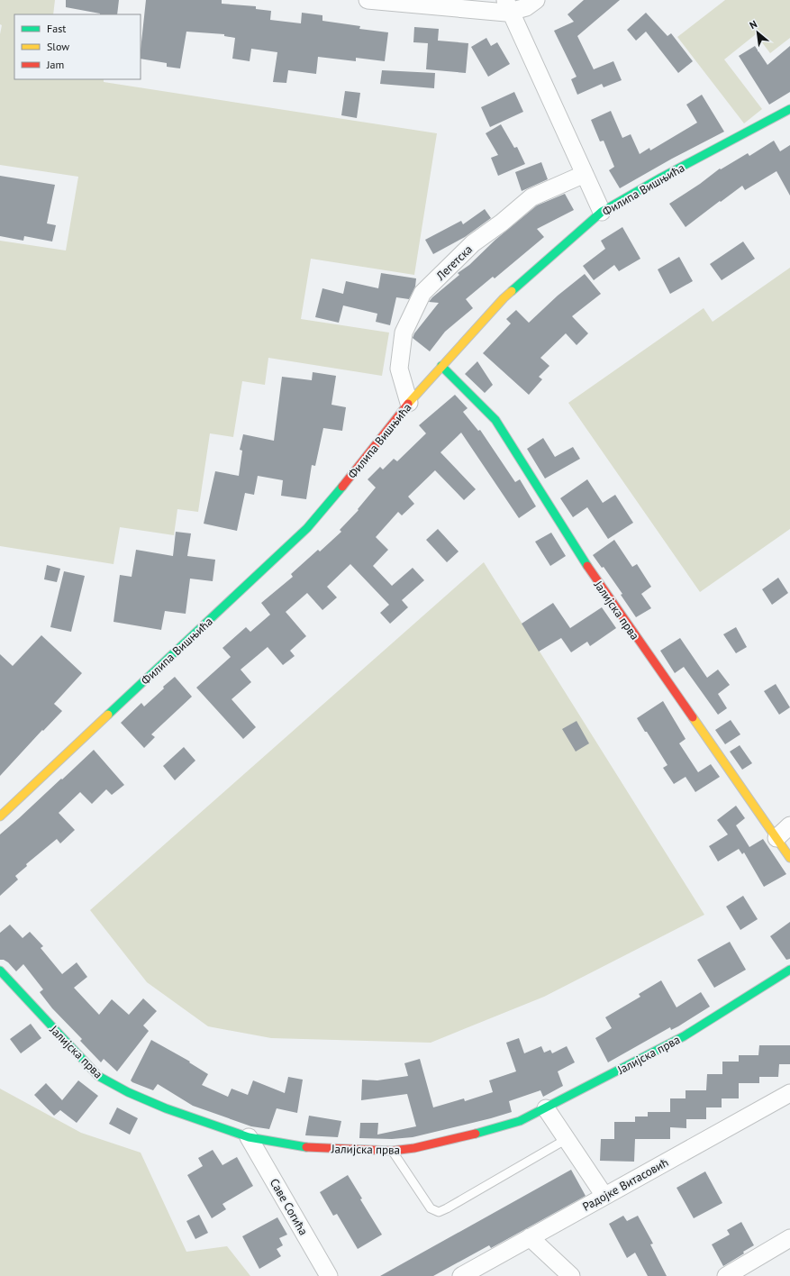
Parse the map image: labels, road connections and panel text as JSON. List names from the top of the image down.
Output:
{
  "streets": {
    "street": [
      "Филипа Вишњића",
      "Легетска",
      "Јалијска прва",
      "Радојке Витасовић",
      "Саве Согића"
    ]
  },
  "crossings": [
    ["Филипа Вишњића", "Легетска"],
    ["Филипа Вишњића", "Јалијска прва"],
    ["Јалијска прва", "Саве Согића"]
  ],
  "legend": ["Fast", "Slow", "Jam"],
  "north": "top left"
}
